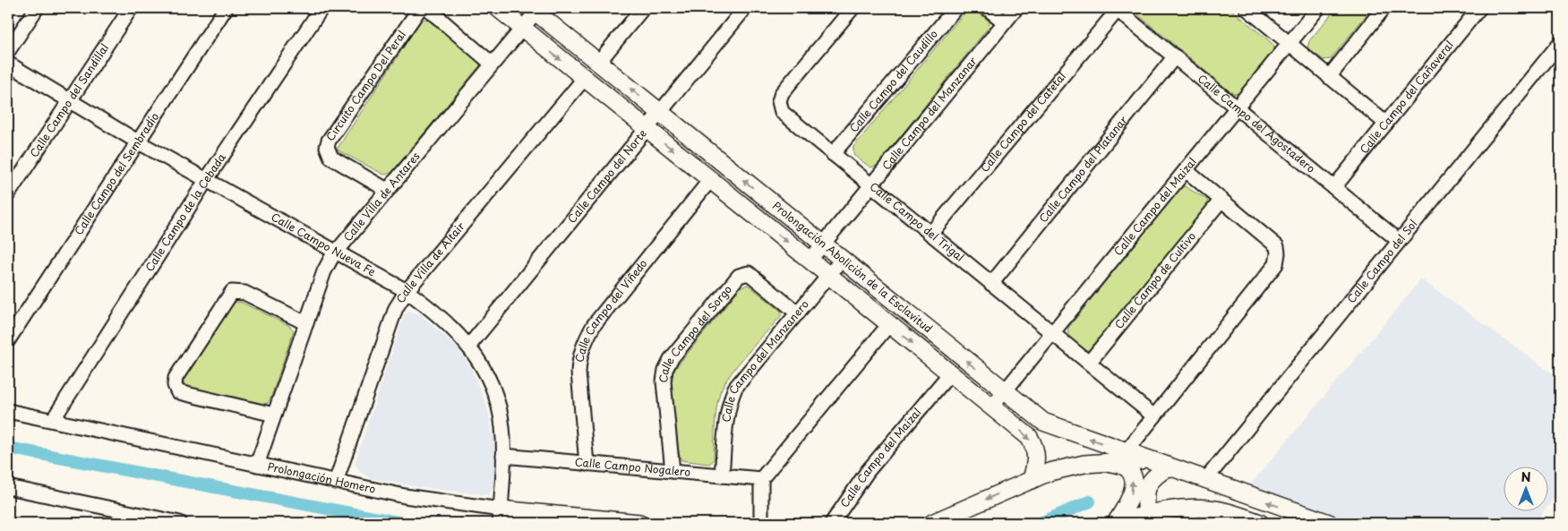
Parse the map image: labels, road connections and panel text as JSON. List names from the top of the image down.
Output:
{
  "streets": {
    "main road": ["Prolongación Abolición de la Esclavitud", "Prolongación Homero"],
    "street": [
      "Calle Campo del Caudillo",
      "Circuito Campo Del Peral",
      "Calle Campo del Cañaveral",
      "Calle Campo del Sandillal",
      "Calle Campo del Manzanar",
      "Calle Campo del Cafetal",
      "Calle Campo del Agostadero",
      "Calle Campo del Platanar",
      "Calle Campo del Sembradío",
      "Calle Campo del Norte",
      "Calle Villa de Antares",
      "Calle Campo del Maizal",
      "Calle Campo de la Cebada",
      "Calle Campo del Trigal",
      "Calle Campo Nueva Fe",
      "Calle Campo del Sol",
      "Calle Villa de Altair",
      "Calle Campo de Cultivo",
      "Calle Campo del Viñedo",
      "Calle Campo del Sorgo",
      "Calle Campo del Manzanero",
      "Calle Campo Nogalero"
    ]
  },
  "crossings": [
    ["Calle Campo del Caudillo", "Calle Campo del Trigal"],
    ["Circuito Campo Del Peral", "Calle Villa de Antares"],
    ["Calle Campo del Cañaveral", "Calle Campo del Agostadero"],
    ["Calle Campo del Cañaveral", "Calle Campo del Maizal"],
    ["Calle Campo del Sandillal", "Calle Campo Nueva Fe"],
    ["Calle Campo del Manzanar", "Calle Campo del Trigal"],
    ["Calle Campo del Manzanar", "Prolongación Abolición de la Esclavitud"],
    ["Calle Campo del Cafetal", "Calle Campo del Agostadero"],
    ["Calle Campo del Cafetal", "Calle Campo del Trigal"],
    ["Calle Campo del Agostadero", "Calle Campo del Platanar"],
    ["Calle Campo del Agostadero", "Calle Campo del Maizal"],
    ["Calle Campo del Agostadero", "Calle Campo del Sol"],
    ["Calle Campo del Platanar", "Calle Campo del Trigal"],
    ["Calle Campo del Sembradío", "Calle Campo Nueva Fe"],
    ["Calle Campo del Norte", "Calle Campo Nueva Fe"],
    ["Calle Campo del Norte", "Prolongación Abolición de la Esclavitud"],
    ["Calle Villa de Antares", "Calle Campo Nueva Fe"],
    ["Calle Villa de Antares", "Prolongación Abolición de la Esclavitud"],
    ["Calle Villa de Antares", "Prolongación Homero"],
    ["Calle Campo del Maizal", "Calle Campo del Trigal"],
    ["Calle Campo del Maizal", "Prolongación Abolición de la Esclavitud"],
    ["Calle Campo de la Cebada", "Calle Campo Nueva Fe"],
    ["Calle Campo de la Cebada", "Prolongación Homero"],
    ["Calle Campo del Trigal", "Calle Campo de Cultivo"],
    ["Calle Campo Nueva Fe", "Calle Villa de Altair"],
    ["Calle Campo Nueva Fe", "Calle Campo Nogalero"],
    ["Calle Campo Nueva Fe", "Prolongación Homero"],
    ["Calle Campo del Sol", "Prolongación Abolición de la Esclavitud"],
    ["Calle Villa de Altair", "Prolongación Abolición de la Esclavitud"],
    ["Calle Villa de Altair", "Prolongación Homero"],
    ["Prolongación Abolición de la Esclavitud", "Calle Campo del Viñedo"],
    ["Prolongación Abolición de la Esclavitud", "Calle Campo del Manzanero"],
    ["Calle Campo del Viñedo", "Calle Campo Nogalero"],
    ["Calle Campo del Sorgo", "Calle Campo del Manzanero"],
    ["Calle Campo del Sorgo", "Calle Campo Nogalero"],
    ["Calle Campo del Manzanero", "Calle Campo Nogalero"]
  ],
  "north": "top"
}
